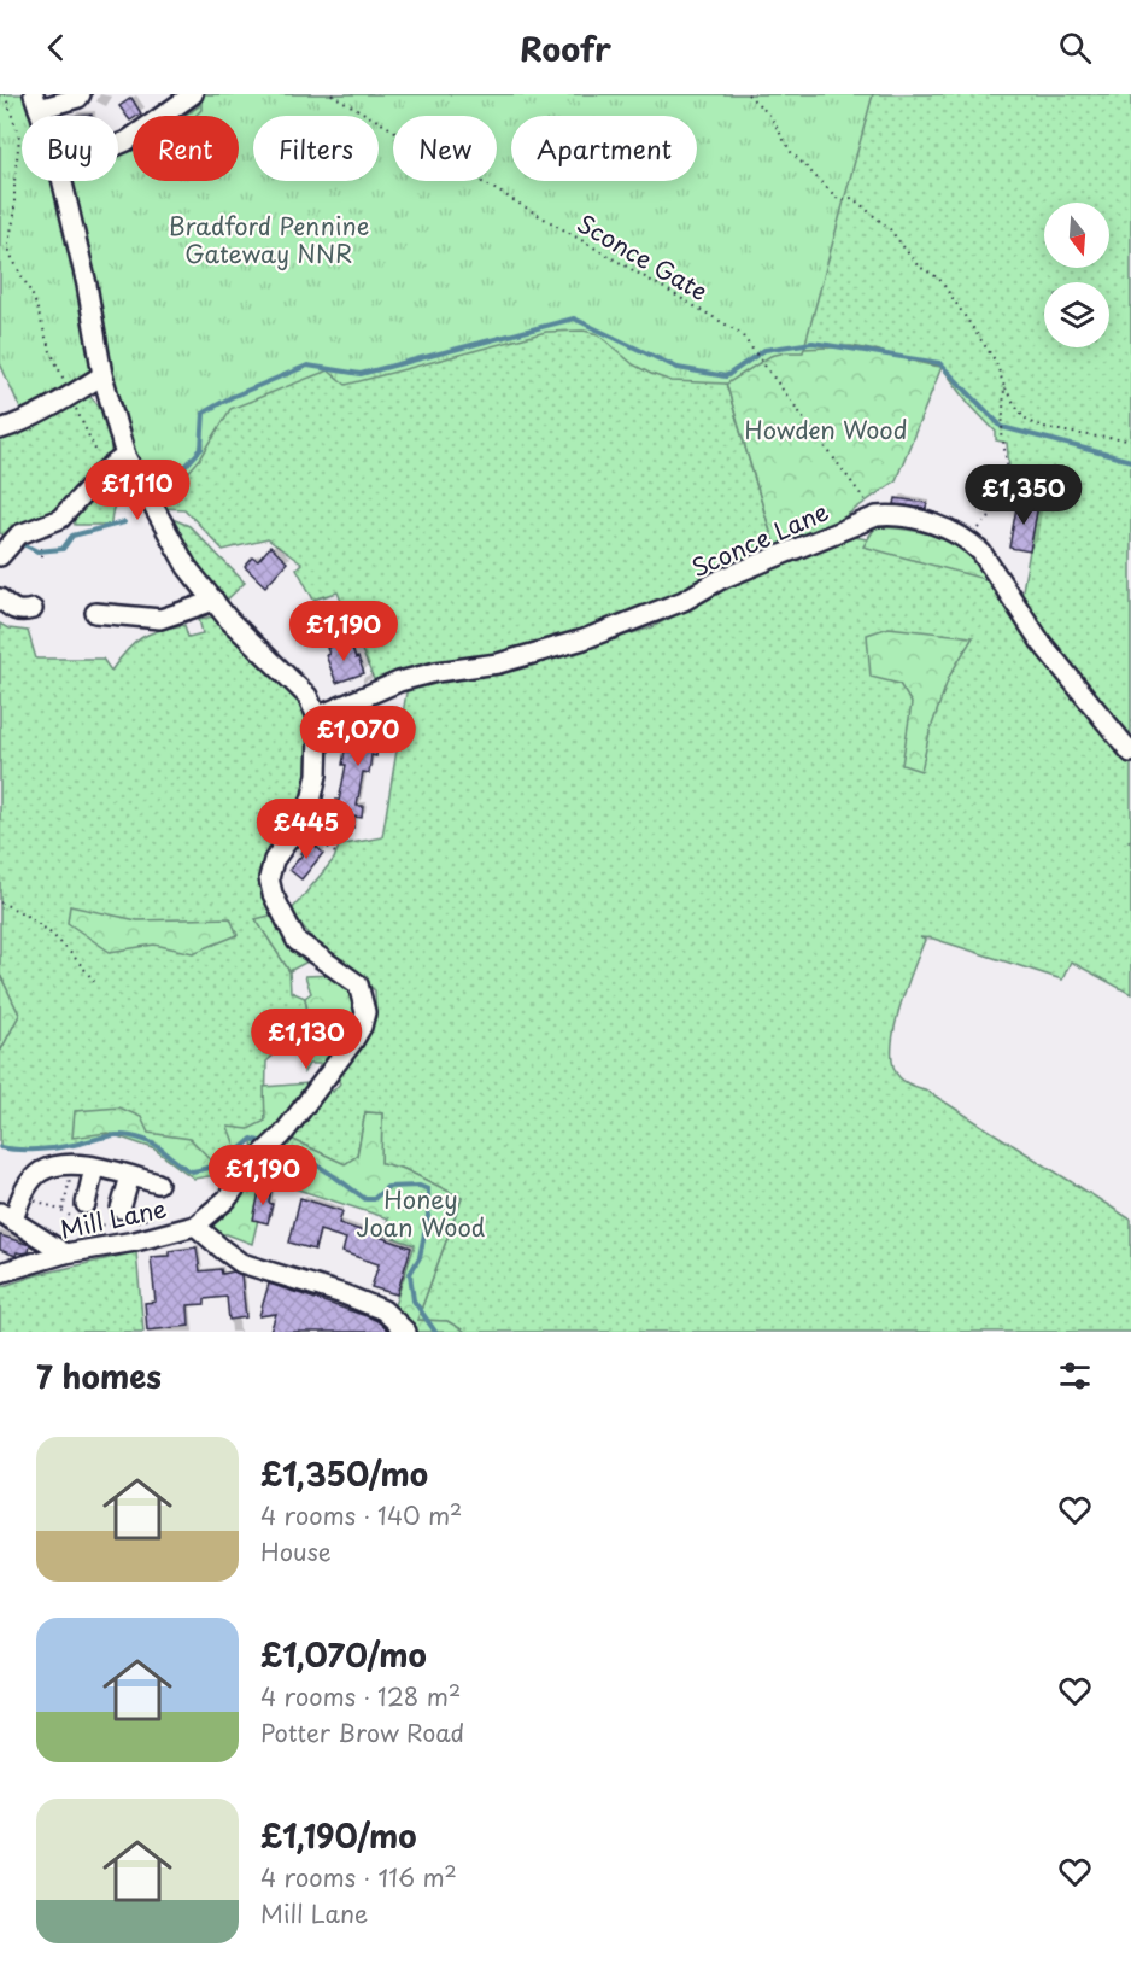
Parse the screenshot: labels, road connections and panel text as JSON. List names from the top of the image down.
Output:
{
  "streets": {
    "street": ["Sconce Lane", "Mill Lane"],
    "path": ["Sconce Gate"]
  },
  "crossings": [
    ["Sconce Gate", "Sconce Lane"],
    ["Sconce Lane", "Mill Lane"]
  ],
  "parks": ["Bradford Pennine Gateway NNR", "Howden Wood", "Honey Joan Wood"],
  "north": "bottom",
  "page": {
    "header": "Roofr",
    "chip": [
      "Buy",
      "Rent",
      "Filters",
      "New",
      "Apartment"
    ],
    "price": [
      "£1,110",
      "£1,350",
      "£1,190",
      "£1,070",
      "£445",
      "£1,130",
      "£1,190"
    ],
    "heading": "7 homes",
    "list": [
      {
        "name": "£1,350/mo",
        "note": "4 rooms · 140 m² · House"
      },
      {
        "name": "£1,070/mo",
        "note": "4 rooms · 128 m² · Potter Brow Road"
      },
      {
        "name": "£1,190/mo",
        "note": "4 rooms · 116 m² · Mill Lane"
      }
    ]
  }
}
